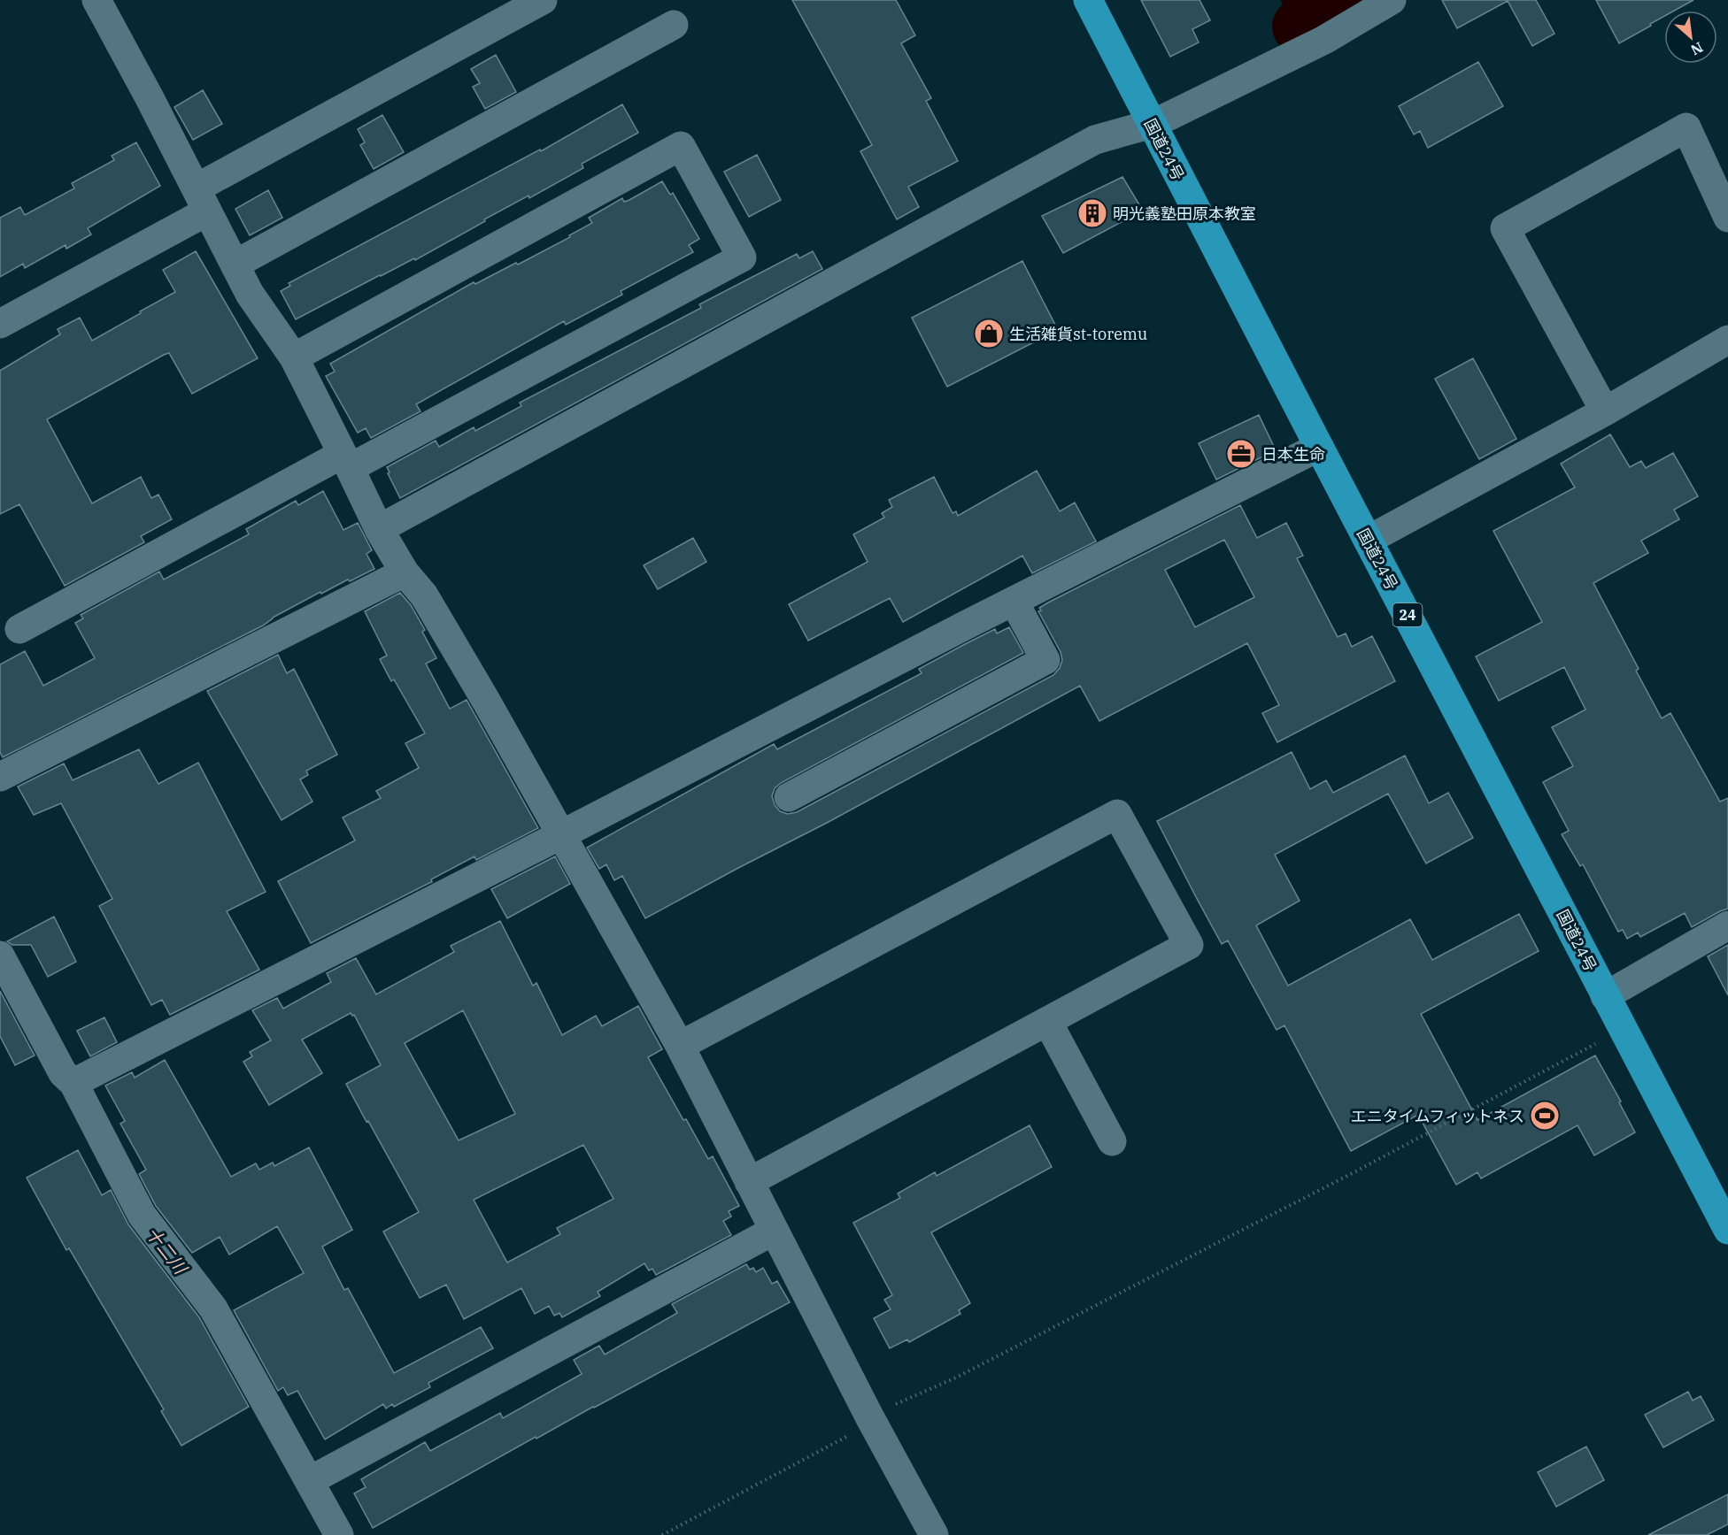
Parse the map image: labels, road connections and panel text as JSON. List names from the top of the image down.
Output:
{
  "streets": {
    "highway": ["国道24号", "24"]
  },
  "water": ["十二川"],
  "places": {
    "building": ["明光義塾田原本教室"],
    "shop": ["生活雑貨st-toremu"],
    "office": ["日本生命"],
    "sports": ["エニタイムフィットネス"]
  },
  "north": "bottom right"
}
